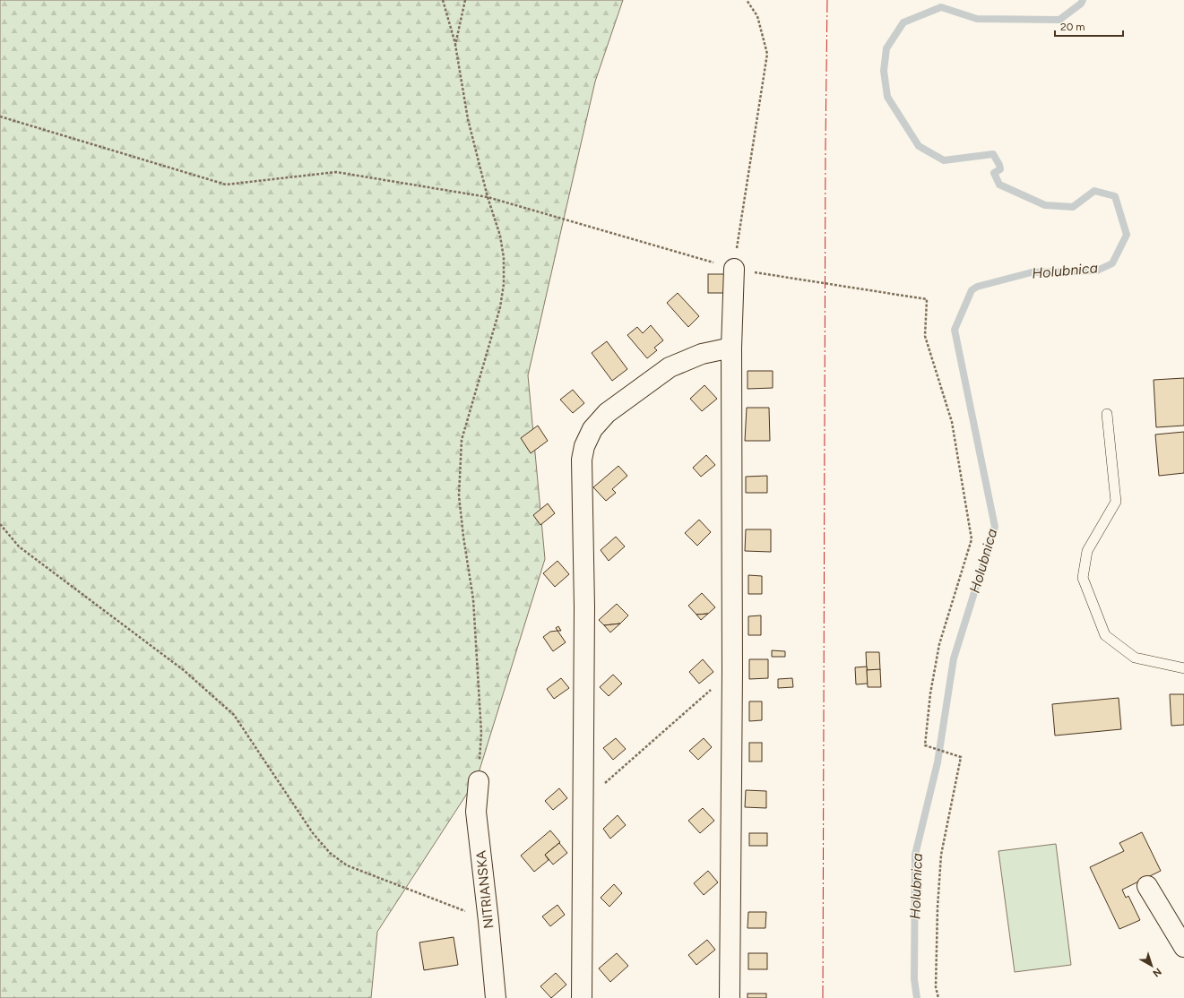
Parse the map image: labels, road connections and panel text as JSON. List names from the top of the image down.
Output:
{
  "streets": {
    "street": ["NITRIANSKA"]
  },
  "water": ["Holubnica"],
  "scale_bar": "20 m",
  "north": "bottom right"
}
